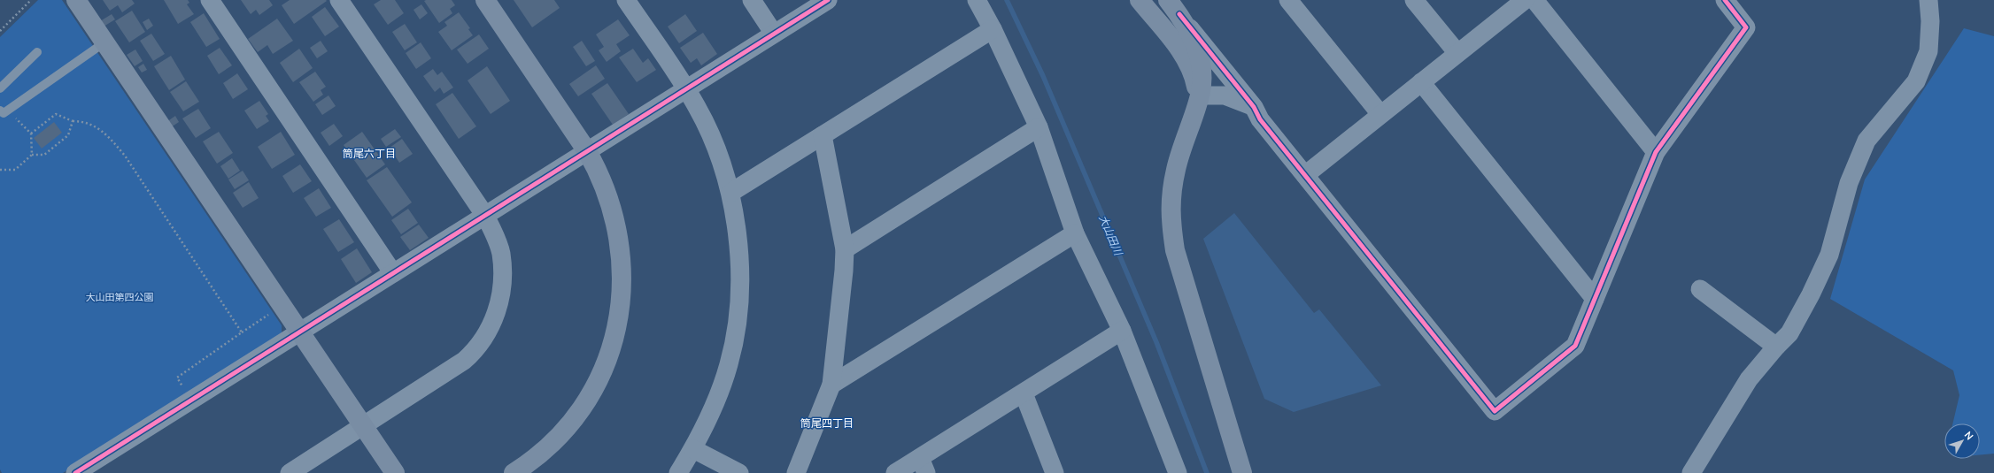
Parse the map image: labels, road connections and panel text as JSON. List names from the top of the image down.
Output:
{
  "districts": ["筒尾六丁目", "筒尾四丁目"],
  "water": ["大山田川"],
  "parks": ["大山田第四公園"],
  "north": "top right"
}
